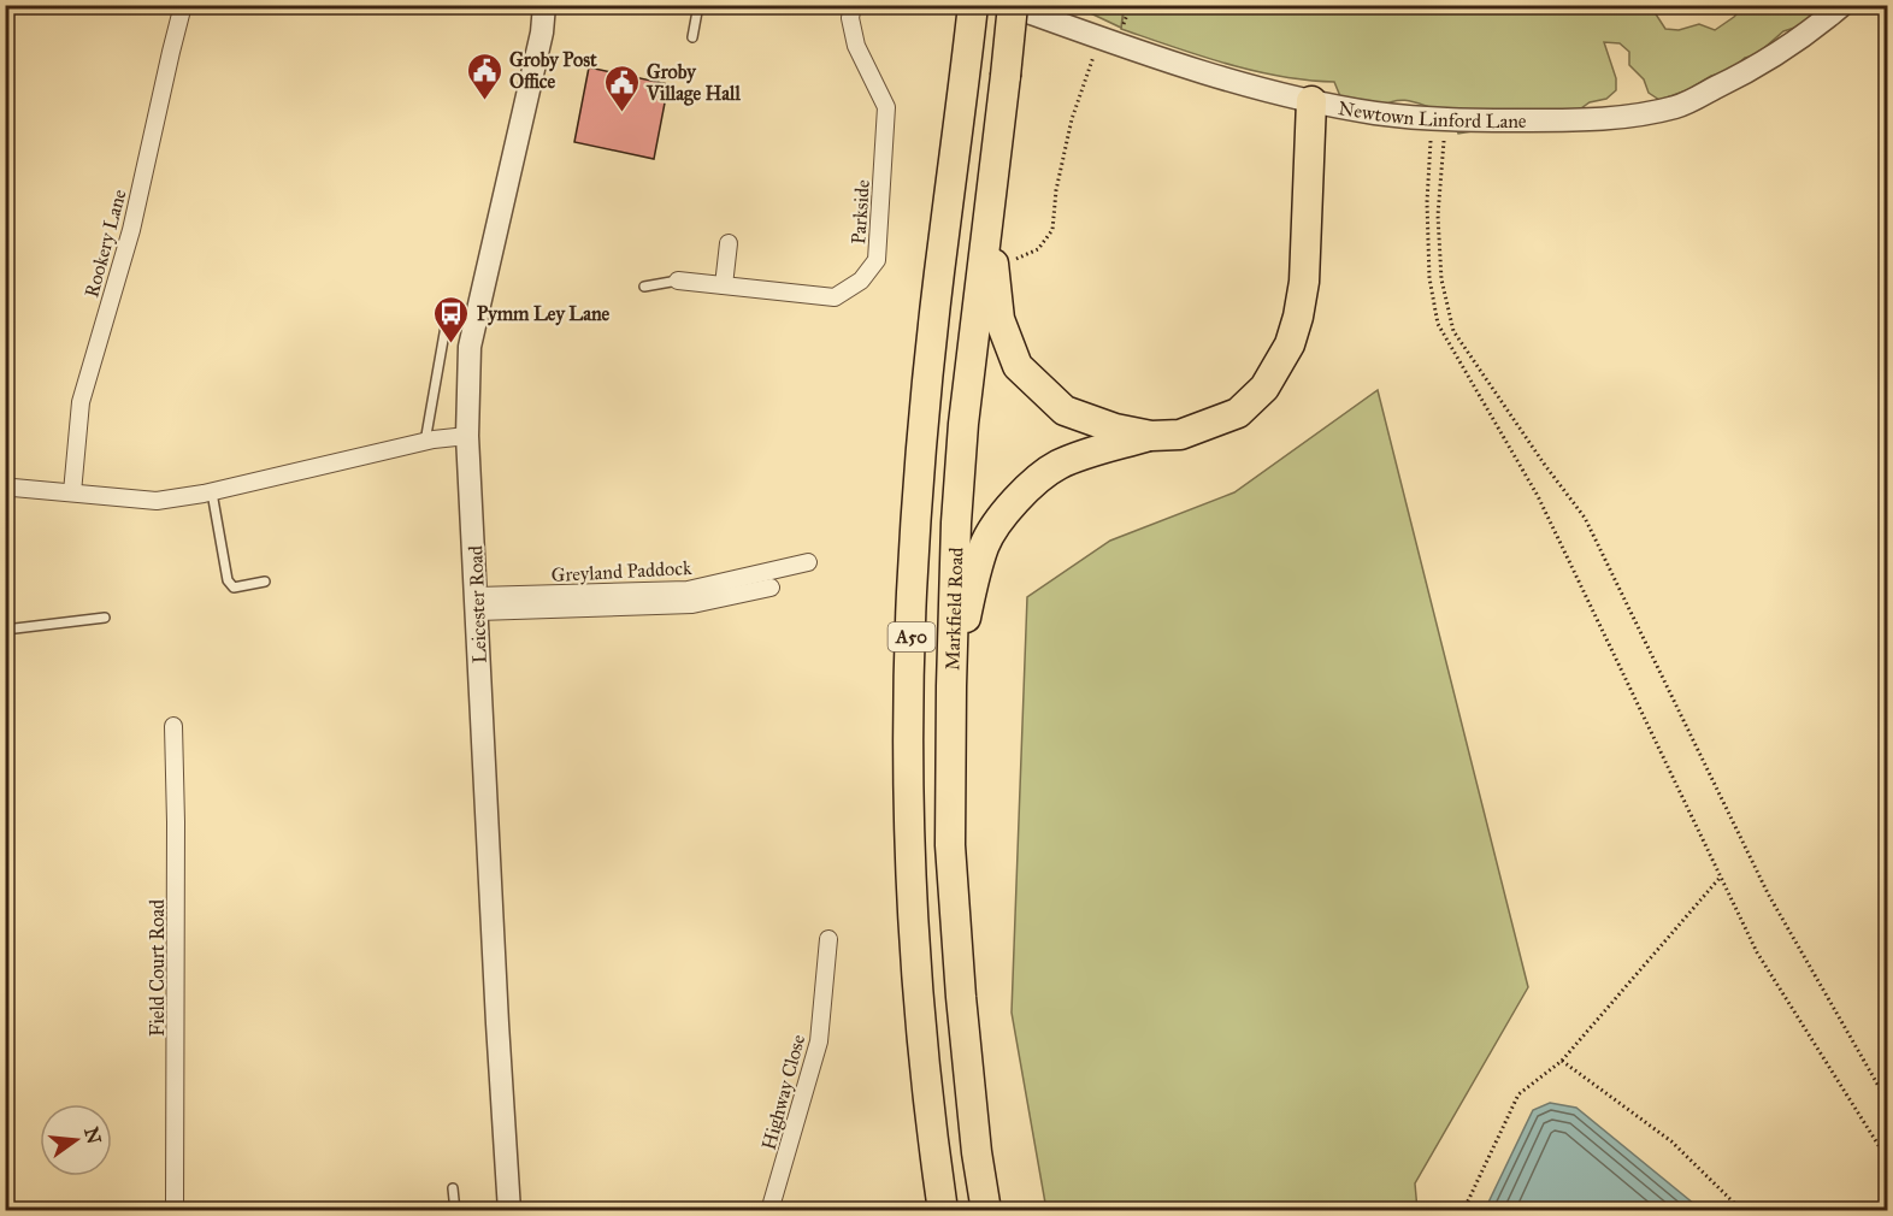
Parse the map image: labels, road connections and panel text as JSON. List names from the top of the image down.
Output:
{
  "streets": {
    "highway": ["Markfield Road", "A50"],
    "street": [
      "Newtown Linford Lane",
      "Parkside",
      "Rookery Lane",
      "Greyland Paddock",
      "Leicester Road",
      "Field Court Road",
      "Highway Close"
    ]
  },
  "crossings": [
    ["Newtown Linford Lane", "Markfield Road"],
    ["Greyland Paddock", "Leicester Road"]
  ],
  "places": {
    "public building": ["Groby Post Office", "Groby Village Hall"],
    "bus stop": ["Pymm Ley Lane"]
  },
  "north": "right"
}
